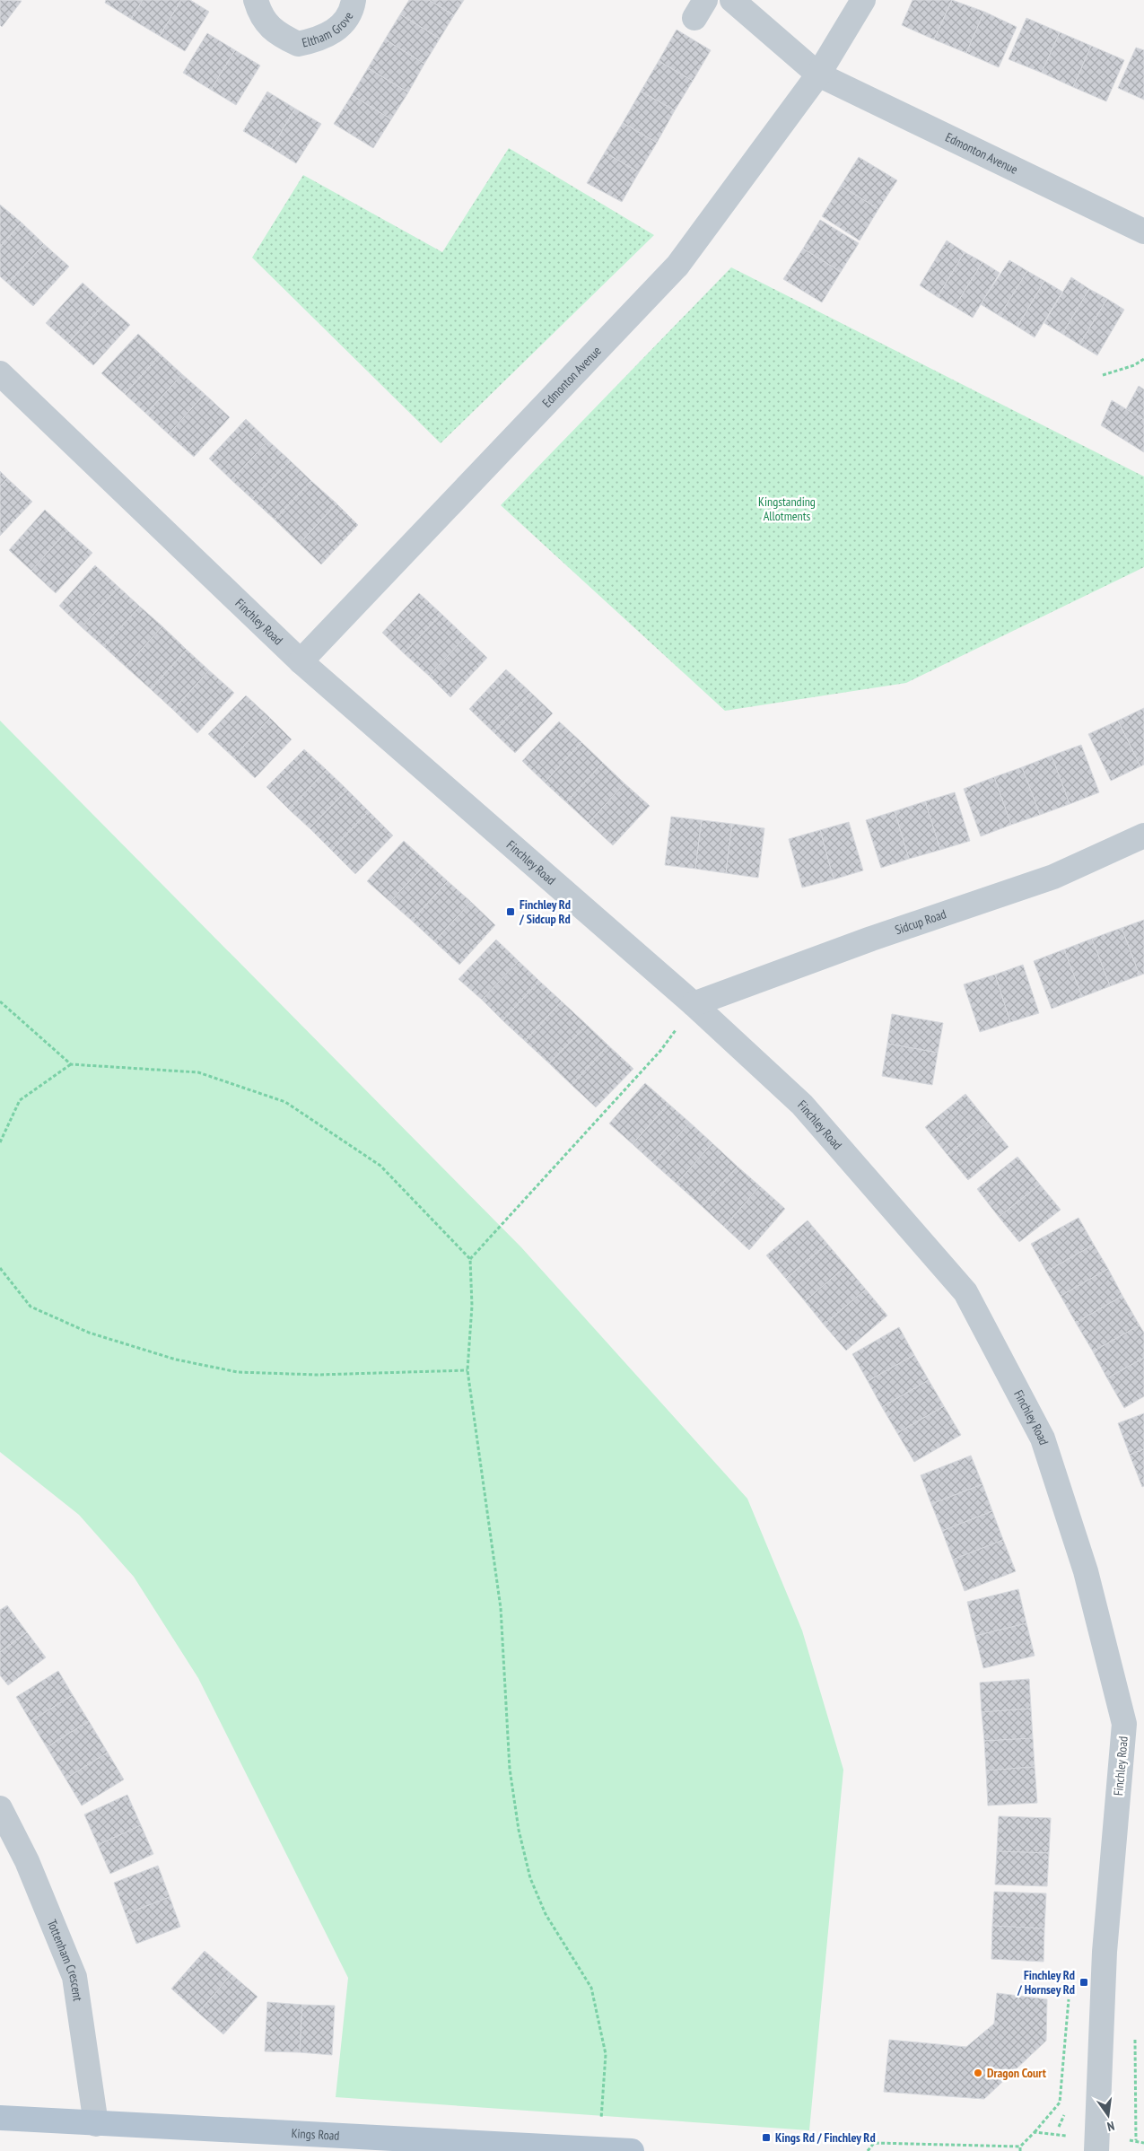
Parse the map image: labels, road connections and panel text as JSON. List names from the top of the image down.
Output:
{
  "streets": {
    "main road": ["Kings Road"],
    "street": [
      "Eltham Grove",
      "Edmonton Avenue",
      "Finchley Road",
      "Sidcup Road",
      "Tottenham Crescent"
    ]
  },
  "crossings": [
    ["Edmonton Avenue", "Finchley Road"],
    ["Finchley Road", "Sidcup Road"],
    ["Tottenham Crescent", "Kings Road"]
  ],
  "parks": ["Kingstanding Allotments"],
  "places": {
    "transit": ["Finchley Rd / Sidcup Rd", "Finchley Rd / Hornsey Rd", "Kings Rd / Finchley Rd"],
    "other": ["Dragon Court"]
  },
  "north": "bottom"
}
